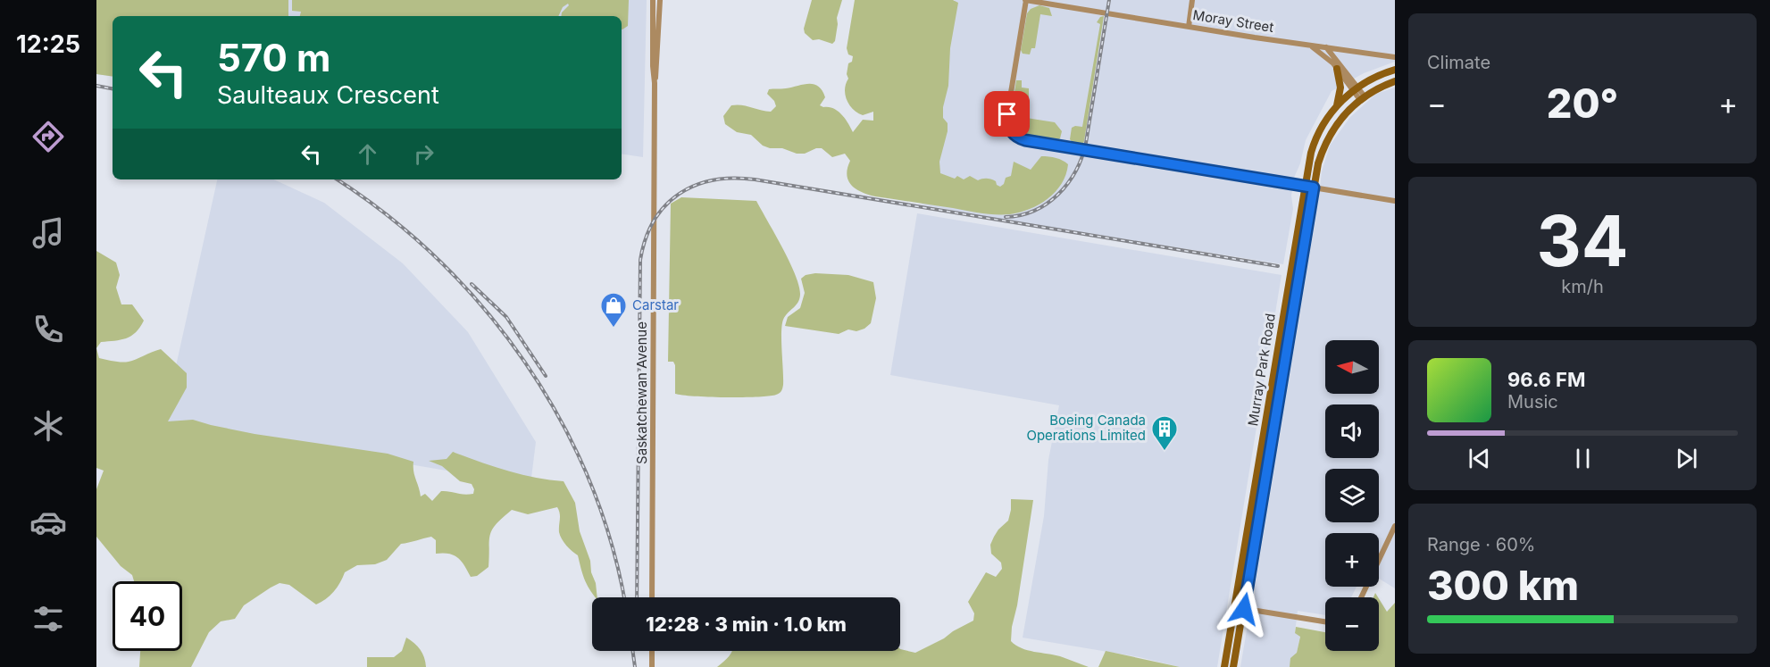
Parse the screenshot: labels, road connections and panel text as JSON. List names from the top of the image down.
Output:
{
  "streets": {
    "street": ["Moray Street", "Murray Park Road", "Saskatchewan Avenue"]
  },
  "crossings": [
    ["Moray Street", "Murray Park Road"]
  ],
  "places": {
    "shop": ["Carstar"],
    "building": ["Boeing Canada Operations Limited"]
  },
  "north": "left",
  "page": {
    "tabs": "12:25",
    "tile": [
      "Climate",
      ["34", "km/h"],
      ["Range · 60%", "300 km"]
    ],
    "turn": ["570 m", "Saulteaux Crescent"],
    "heat": ["−", "20°", "+"],
    "map_buttons": ["+", "−"],
    "song": ["96.6 FM", "Music"],
    "limit": "40",
    "trip": "12:28 · 3 min · 1.0 km"
  }
}
